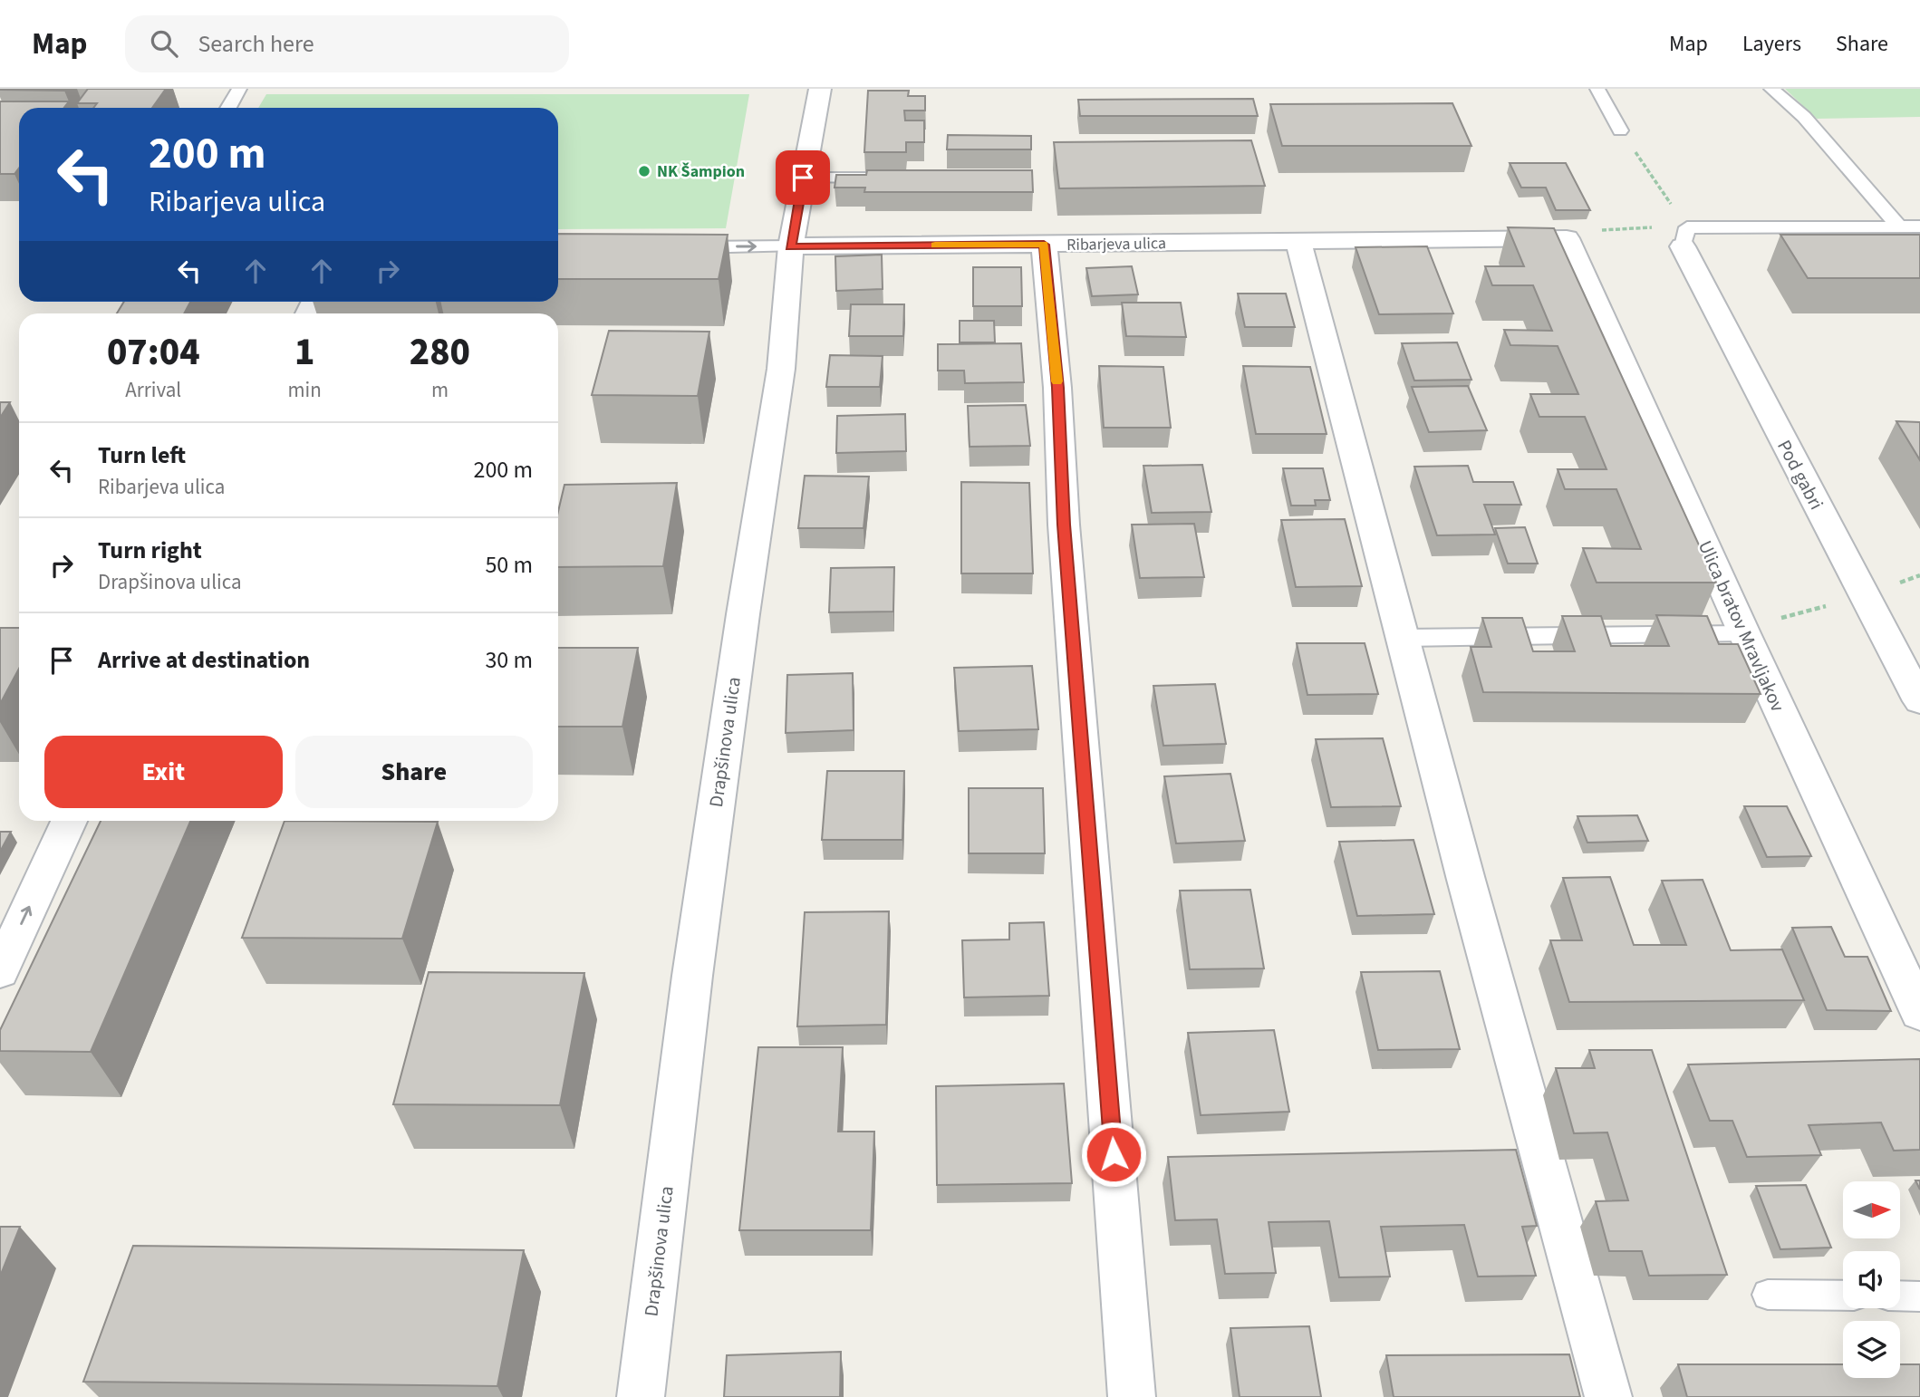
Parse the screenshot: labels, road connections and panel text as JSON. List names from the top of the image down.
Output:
{
  "streets": {
    "street": [
      "Ribarjeva ulica",
      "Pod gabri",
      "Ulica bratov Mravljakov",
      "Drapšinova ulica"
    ]
  },
  "crossings": [
    ["Ribarjeva ulica", "Ulica bratov Mravljakov"],
    ["Ribarjeva ulica", "Drapšinova ulica"]
  ],
  "places": ["NK Šampion"],
  "north": "right",
  "page": {
    "header": "Map",
    "search": "Search here",
    "nav": ["Map", "Layers", "Share"],
    "turn": ["200 m", "Ribarjeva ulica"],
    "eta": [
      "07:04",
      "Arrival",
      "1",
      "min",
      "280",
      "m"
    ],
    "list": [
      {
        "name": "Turn left",
        "note": "Ribarjeva ulica",
        "value": "200 m"
      },
      {
        "name": "Turn right",
        "note": "Drapšinova ulica",
        "value": "50 m"
      },
      {
        "name": "Arrive at destination",
        "value": "30 m"
      }
    ],
    "buttons": ["Exit", "Share"]
  }
}
